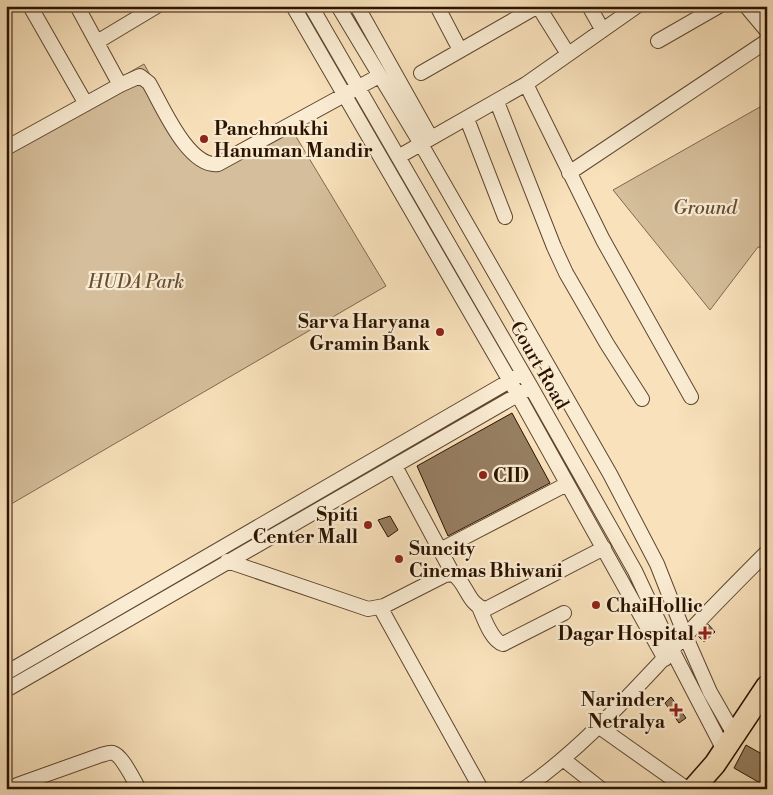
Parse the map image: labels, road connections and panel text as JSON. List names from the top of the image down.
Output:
{
  "streets": {
    "street": ["Court Road"]
  },
  "parks": ["Ground", "HUDA Park"],
  "places": {
    "other": [
      "Panchmukhi Hanuman Mandir",
      "Sarva Haryana Gramin Bank",
      "CID",
      "Spiti Center Mall",
      "Suncity Cinemas Bhiwani",
      "ChaiHollic"
    ],
    "health": ["Dagar Hospital", "Narinder Netralya"]
  }
}
